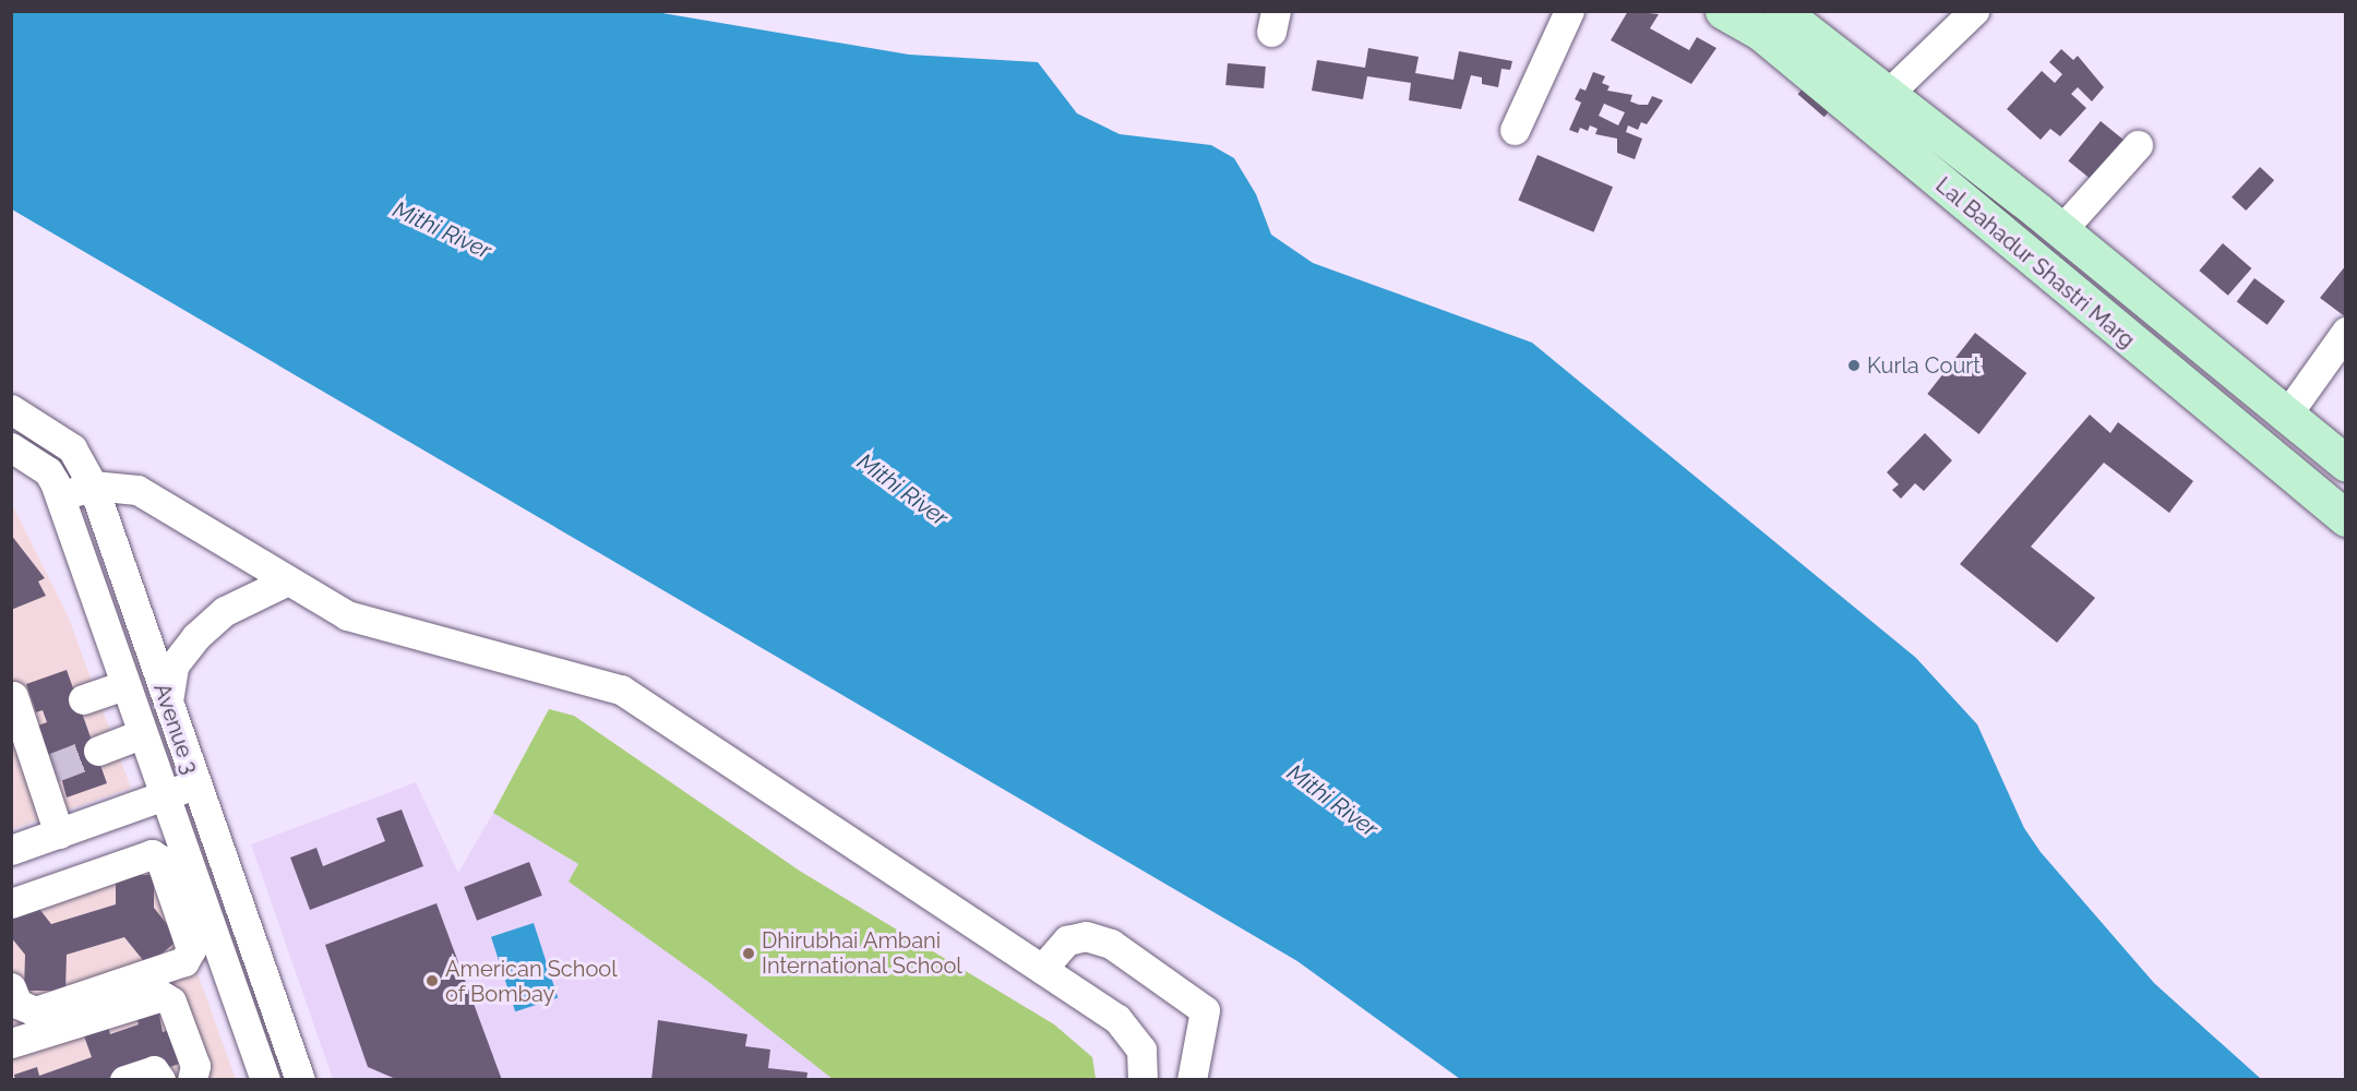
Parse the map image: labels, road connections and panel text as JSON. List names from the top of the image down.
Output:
{
  "streets": {
    "main road": ["Lal Bahadur Shastri Marg"],
    "street": ["Avenue 3"]
  },
  "water": ["Mithi River"],
  "places": ["Kurla Court", "Dhirubhai Ambani International School", "American School of Bombay"]
}
